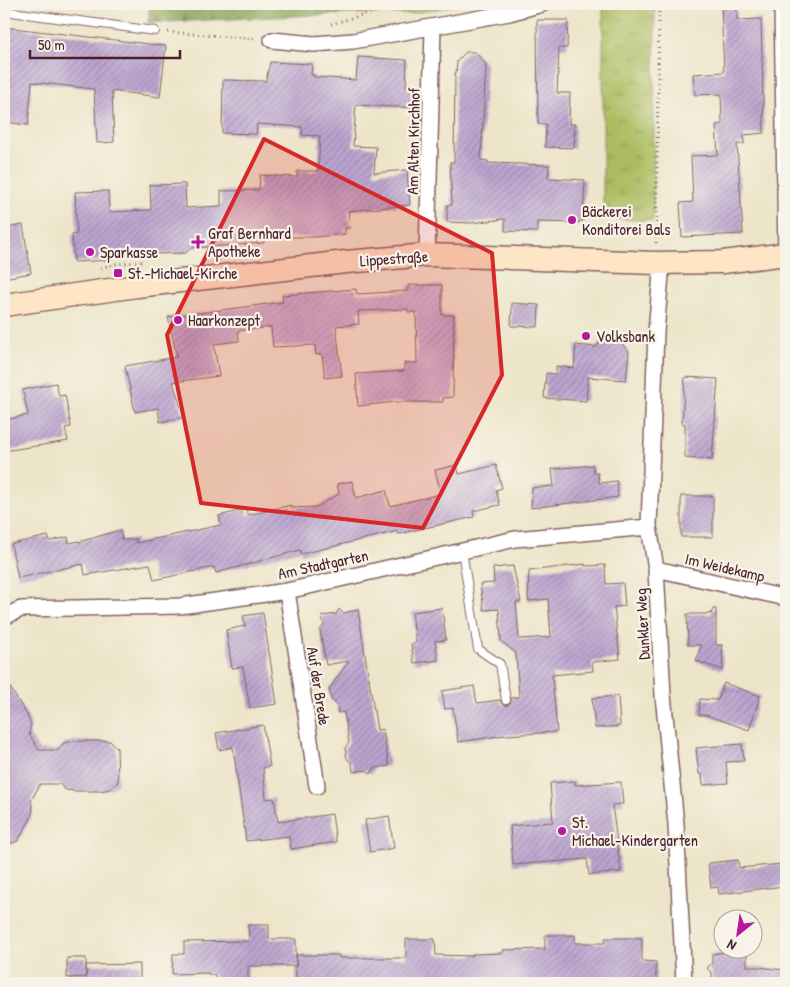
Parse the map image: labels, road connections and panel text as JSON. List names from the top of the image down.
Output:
{
  "streets": {
    "main road": ["Lippestraße"],
    "street": [
      "Am Alten Kirchhof",
      "Am Stadtgarten",
      "Im Weidekamp",
      "Dunkler Weg",
      "Auf der Brede"
    ]
  },
  "crossings": [
    ["Am Alten Kirchhof", "Lippestraße"],
    ["Lippestraße", "Dunkler Weg"],
    ["Am Stadtgarten", "Dunkler Weg"],
    ["Am Stadtgarten", "Auf der Brede"],
    ["Im Weidekamp", "Dunkler Weg"]
  ],
  "places": {
    "other": [
      "Bäckerei Konditorei Bals",
      "Sparkasse",
      "Haarkonzept",
      "Volksbank",
      "St. Michael-Kindergarten"
    ],
    "health": ["Graf Bernhard Apotheke"],
    "transit": ["St.-Michael-Kirche"]
  },
  "scale_bar": "50 m",
  "north": "bottom left"
}
